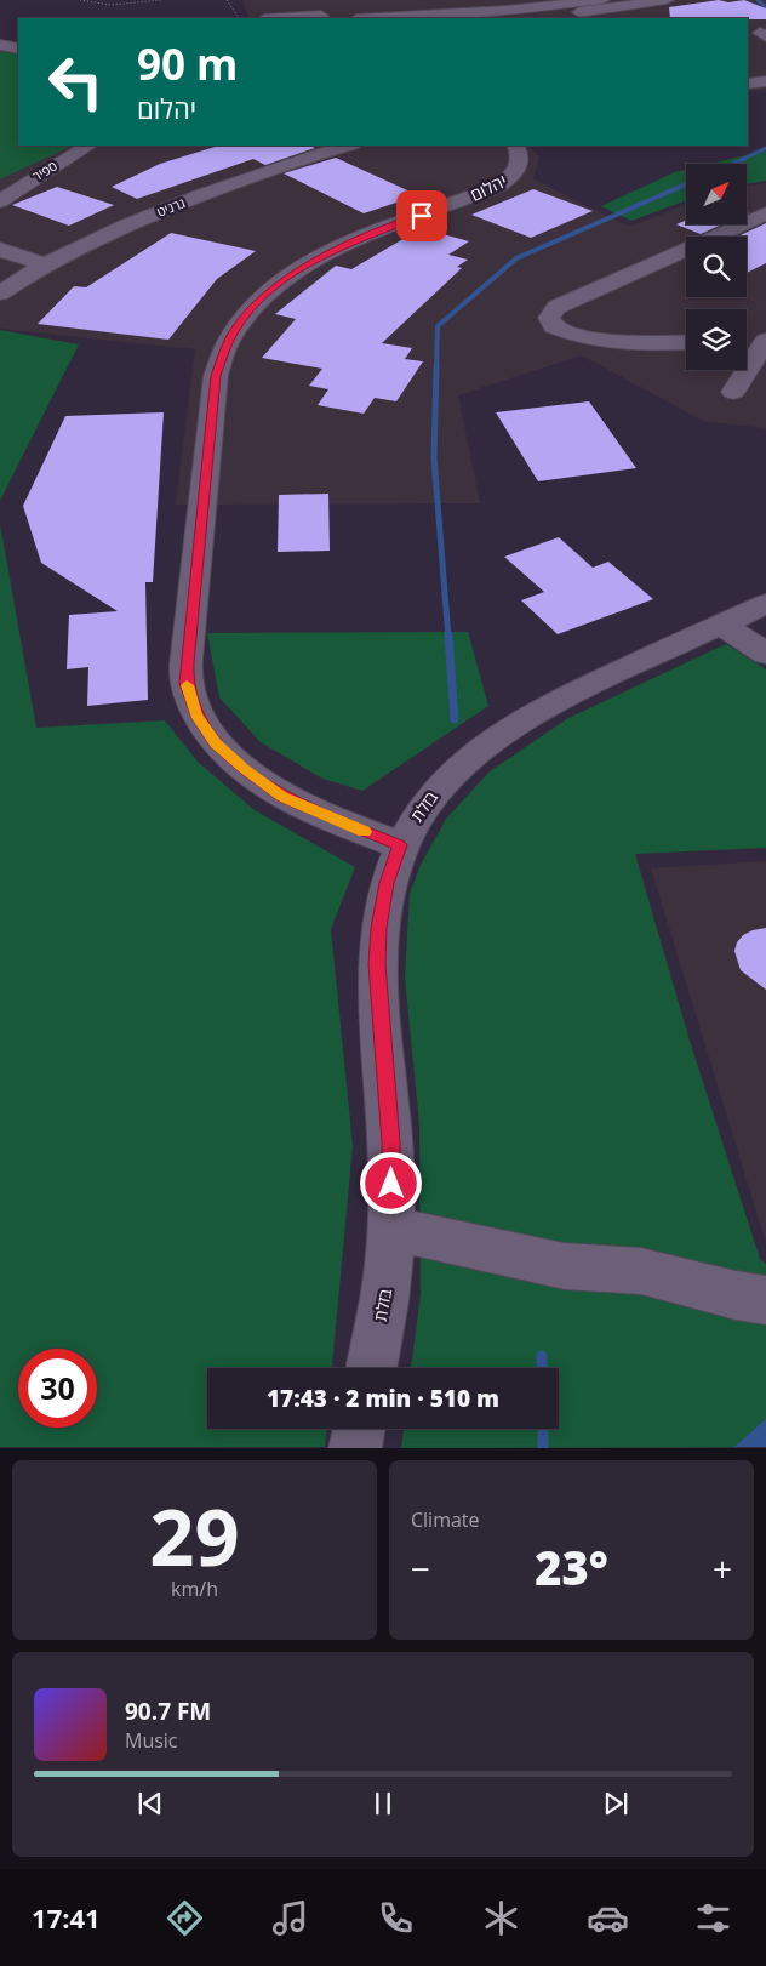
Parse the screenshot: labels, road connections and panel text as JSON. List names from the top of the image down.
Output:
{
  "streets": {
    "street": [
      "ספיר",
      "יהלום",
      "גרניט",
      "בזלת"
    ]
  },
  "crossings": [
    ["יהלום", "בזלת"]
  ],
  "north": "top right",
  "page": {
    "turn": ["90 m", "יהלום"],
    "limit": "30",
    "trip": "17:43 · 2 min · 510 m",
    "tile": [
      ["29", "km/h"],
      "Climate"
    ],
    "heat": ["−", "23°", "+"],
    "song": ["90.7 FM", "Music"],
    "tabs": "17:41"
  }
}
